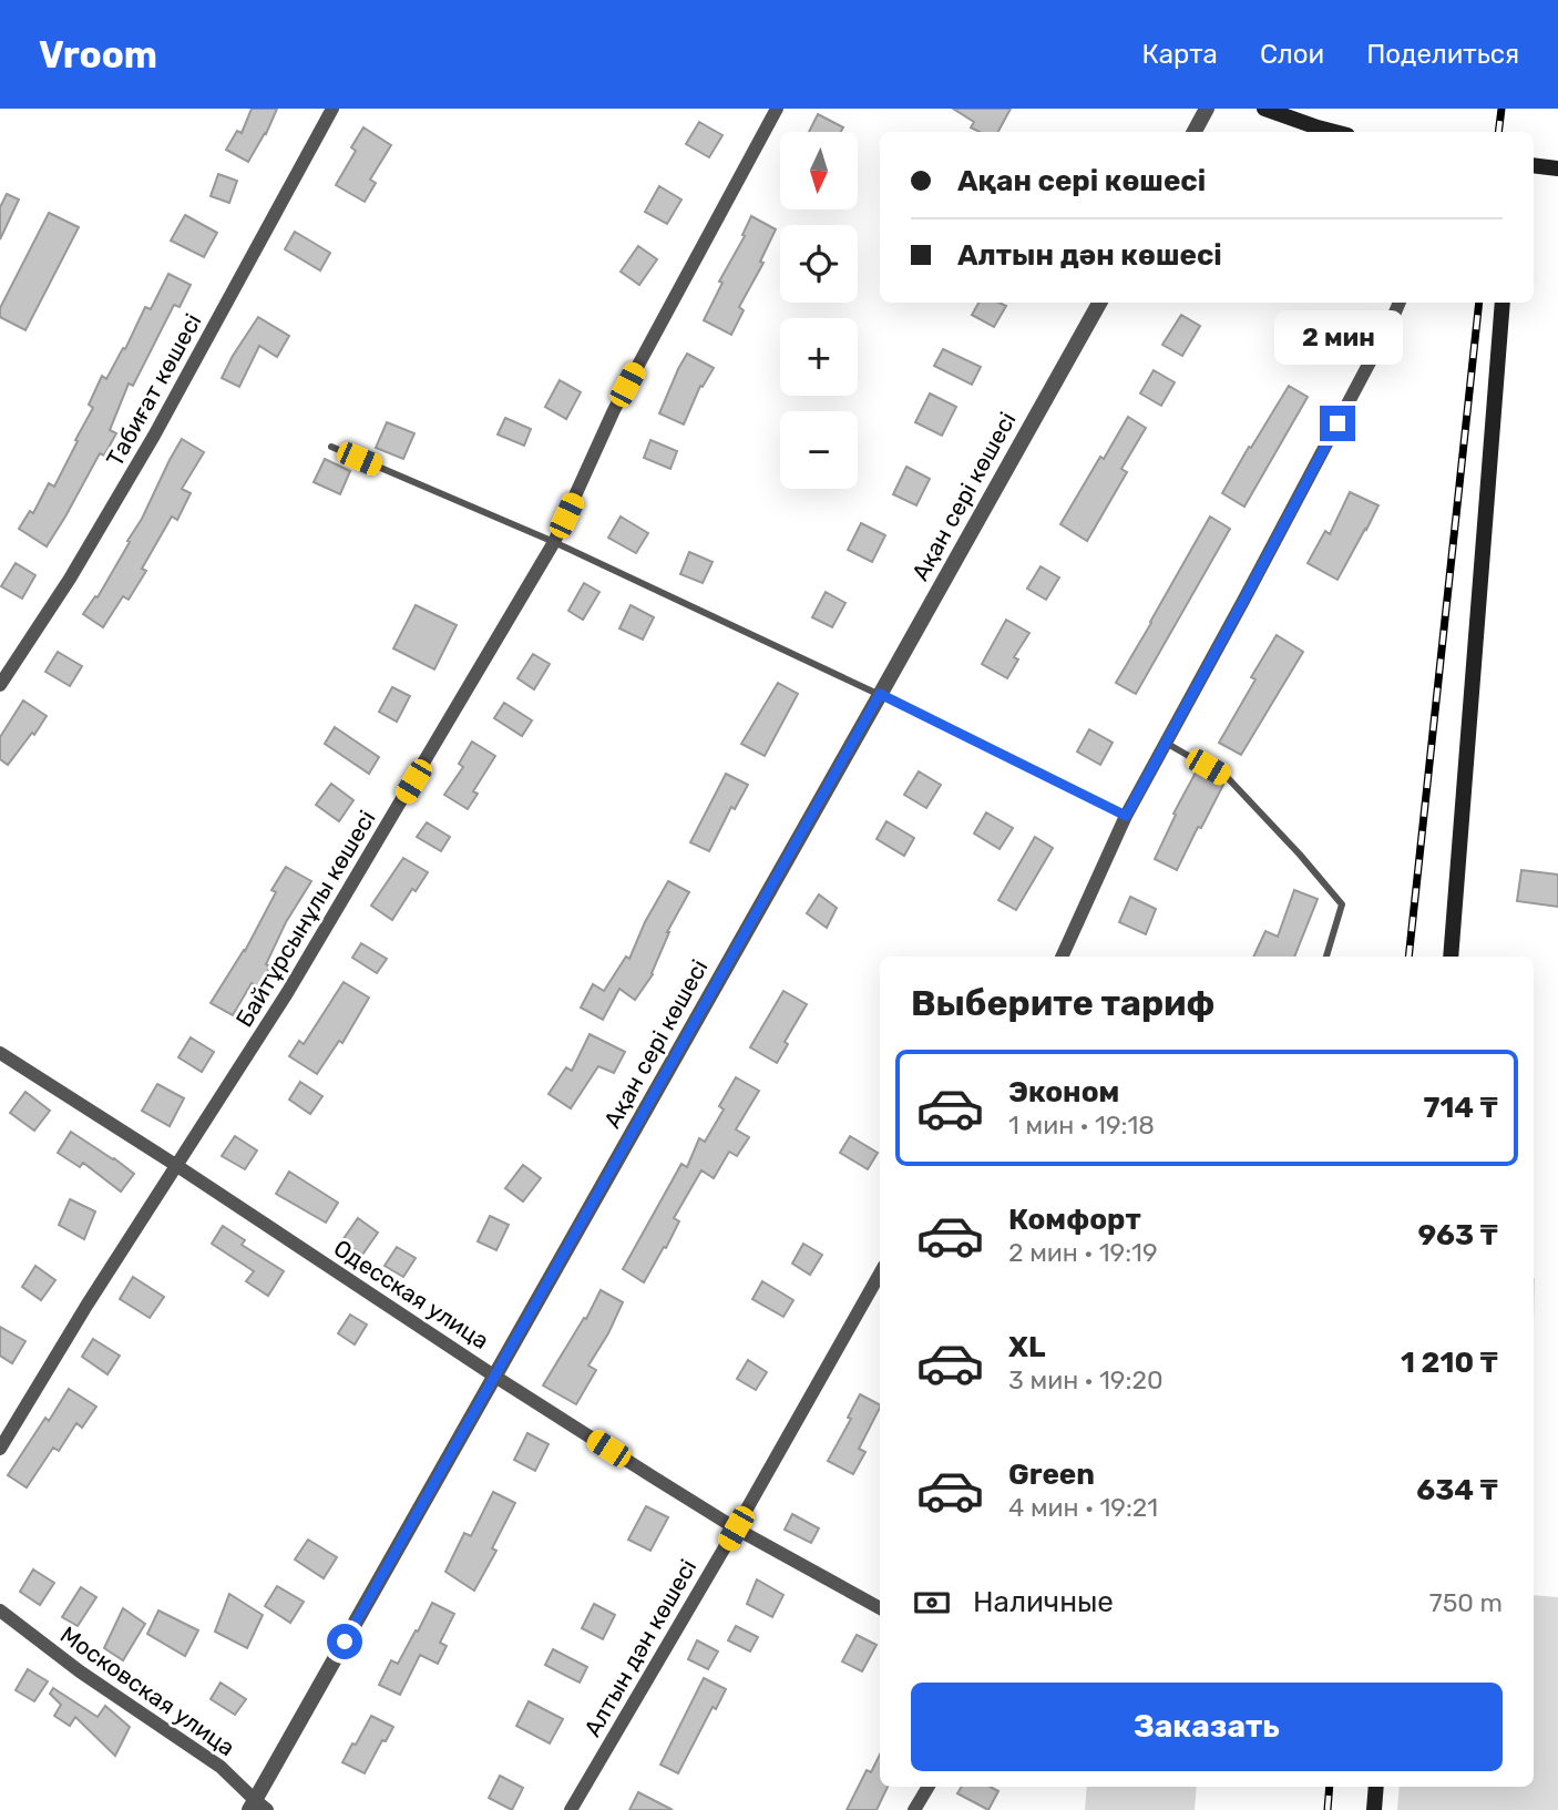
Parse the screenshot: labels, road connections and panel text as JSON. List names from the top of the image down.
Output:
{
  "streets": {
    "street": [
      "Табиғат көшесі",
      "Ақан сері көшесі",
      "Байтұрсынұлы көшесі",
      "Одесская улица",
      "Алтын дән көшесі",
      "Московская улица"
    ]
  },
  "crossings": [
    ["Ақан сері көшесі", "Одесская улица"],
    ["Ақан сері көшесі", "Московская улица"],
    ["Байтұрсынұлы көшесі", "Одесская улица"],
    ["Одесская улица", "Алтын дән көшесі"]
  ],
  "north": "bottom",
  "page": {
    "header": "Vroom",
    "nav": ["Карта", "Слои", "Поделиться"],
    "map_buttons": ["+", "−"],
    "banner": ["Ақан сері көшесі", "Алтын дән көшесі"],
    "bubble": "2 мин",
    "heading": "Выберите тариф",
    "list": [
      {
        "name": "Эконом",
        "note": "1 мин · 19:18",
        "value": "714 ₸"
      },
      {
        "name": "Комфорт",
        "note": "2 мин · 19:19",
        "value": "963 ₸"
      },
      {
        "name": "XL",
        "note": "3 мин · 19:20",
        "value": "1 210 ₸"
      },
      {
        "name": "Green",
        "note": "4 мин · 19:21",
        "value": "634 ₸"
      }
    ],
    "pay": ["Наличные", "750 m"],
    "buttons": "Заказать"
  }
}
